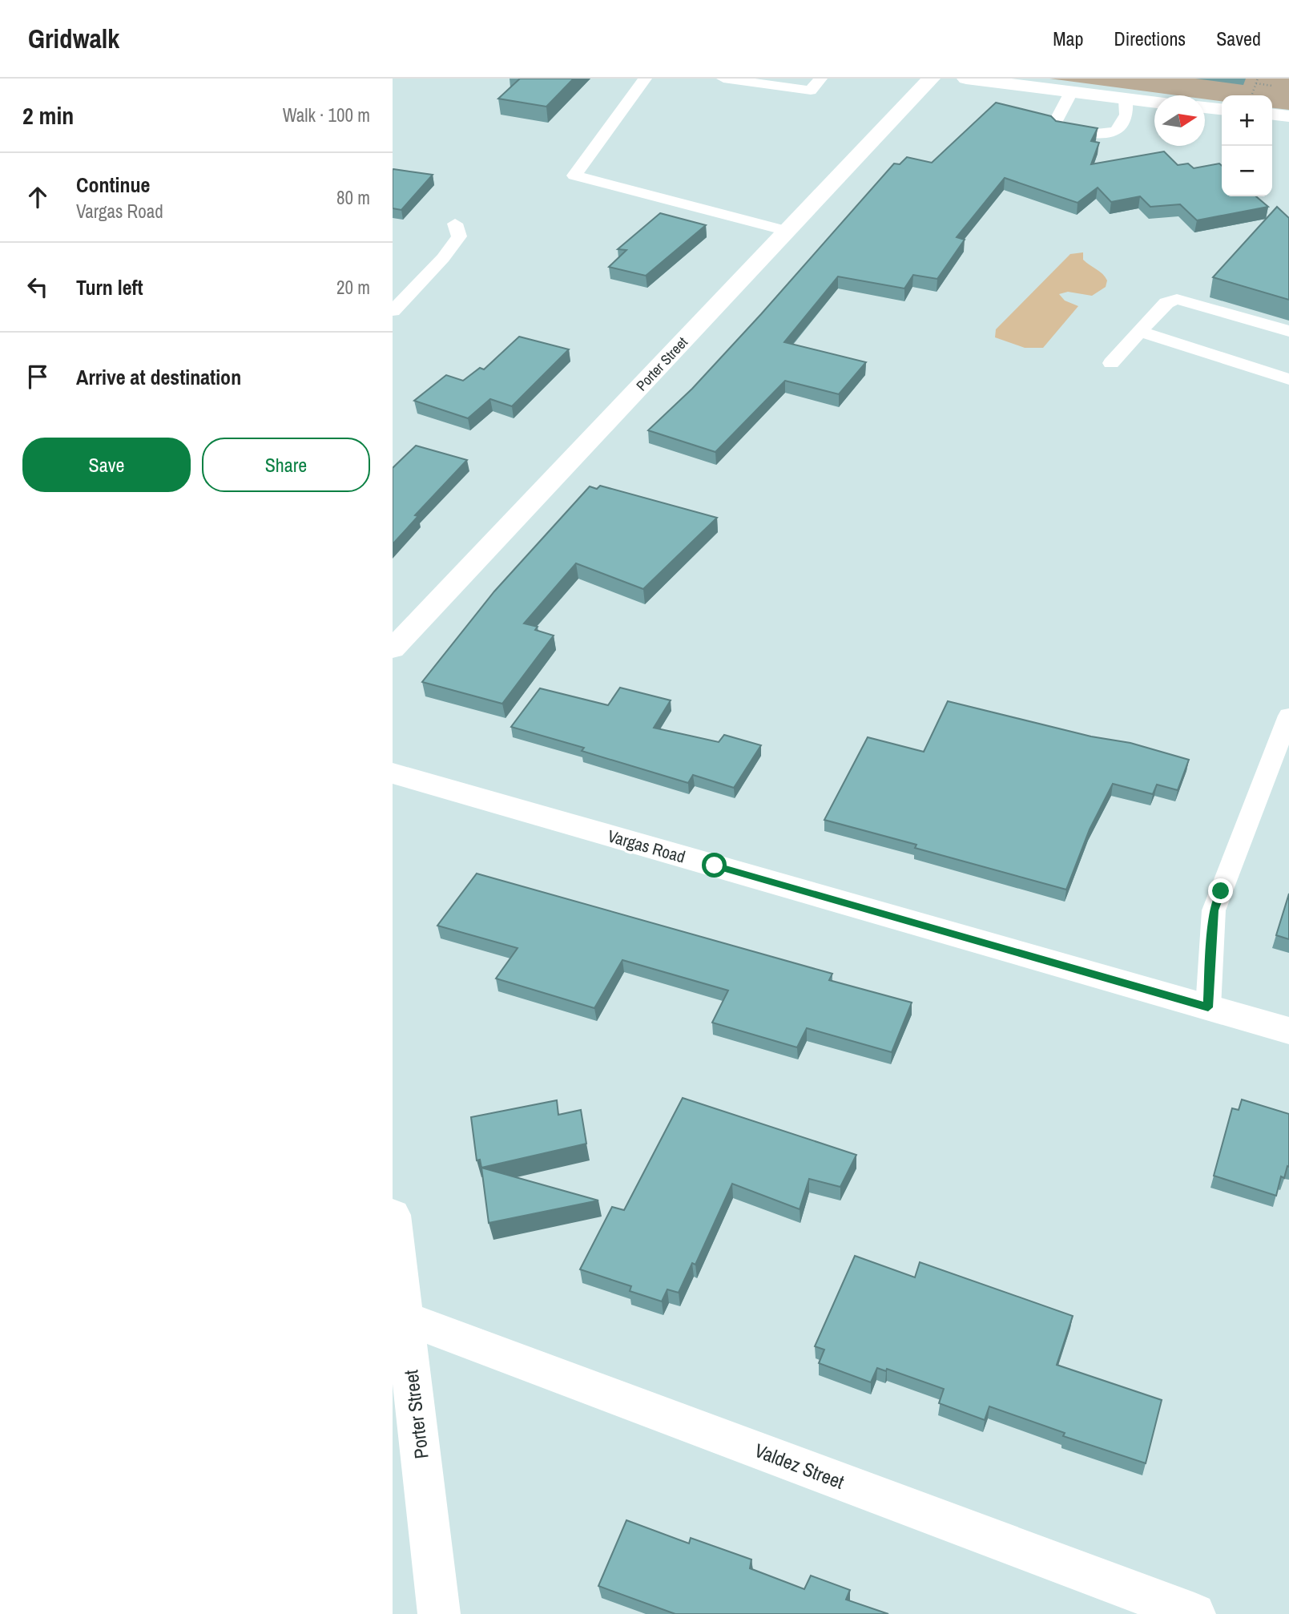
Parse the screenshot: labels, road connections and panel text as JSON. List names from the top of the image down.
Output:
{
  "streets": {
    "street": ["Porter Street", "Vargas Road", "Valdez Street"]
  },
  "crossings": [
    ["Porter Street", "Valdez Street"]
  ],
  "north": "right",
  "page": {
    "header": "Gridwalk",
    "nav": ["Map", "Directions", "Saved"],
    "heading": ["2 min", "Walk · 100 m"],
    "map_buttons": ["+", "−"],
    "list": [
      ["Continue", "Vargas Road", "80 m"],
      ["Turn left", "20 m"],
      "Arrive at destination"
    ],
    "buttons": ["Save", "Share"]
  }
}
